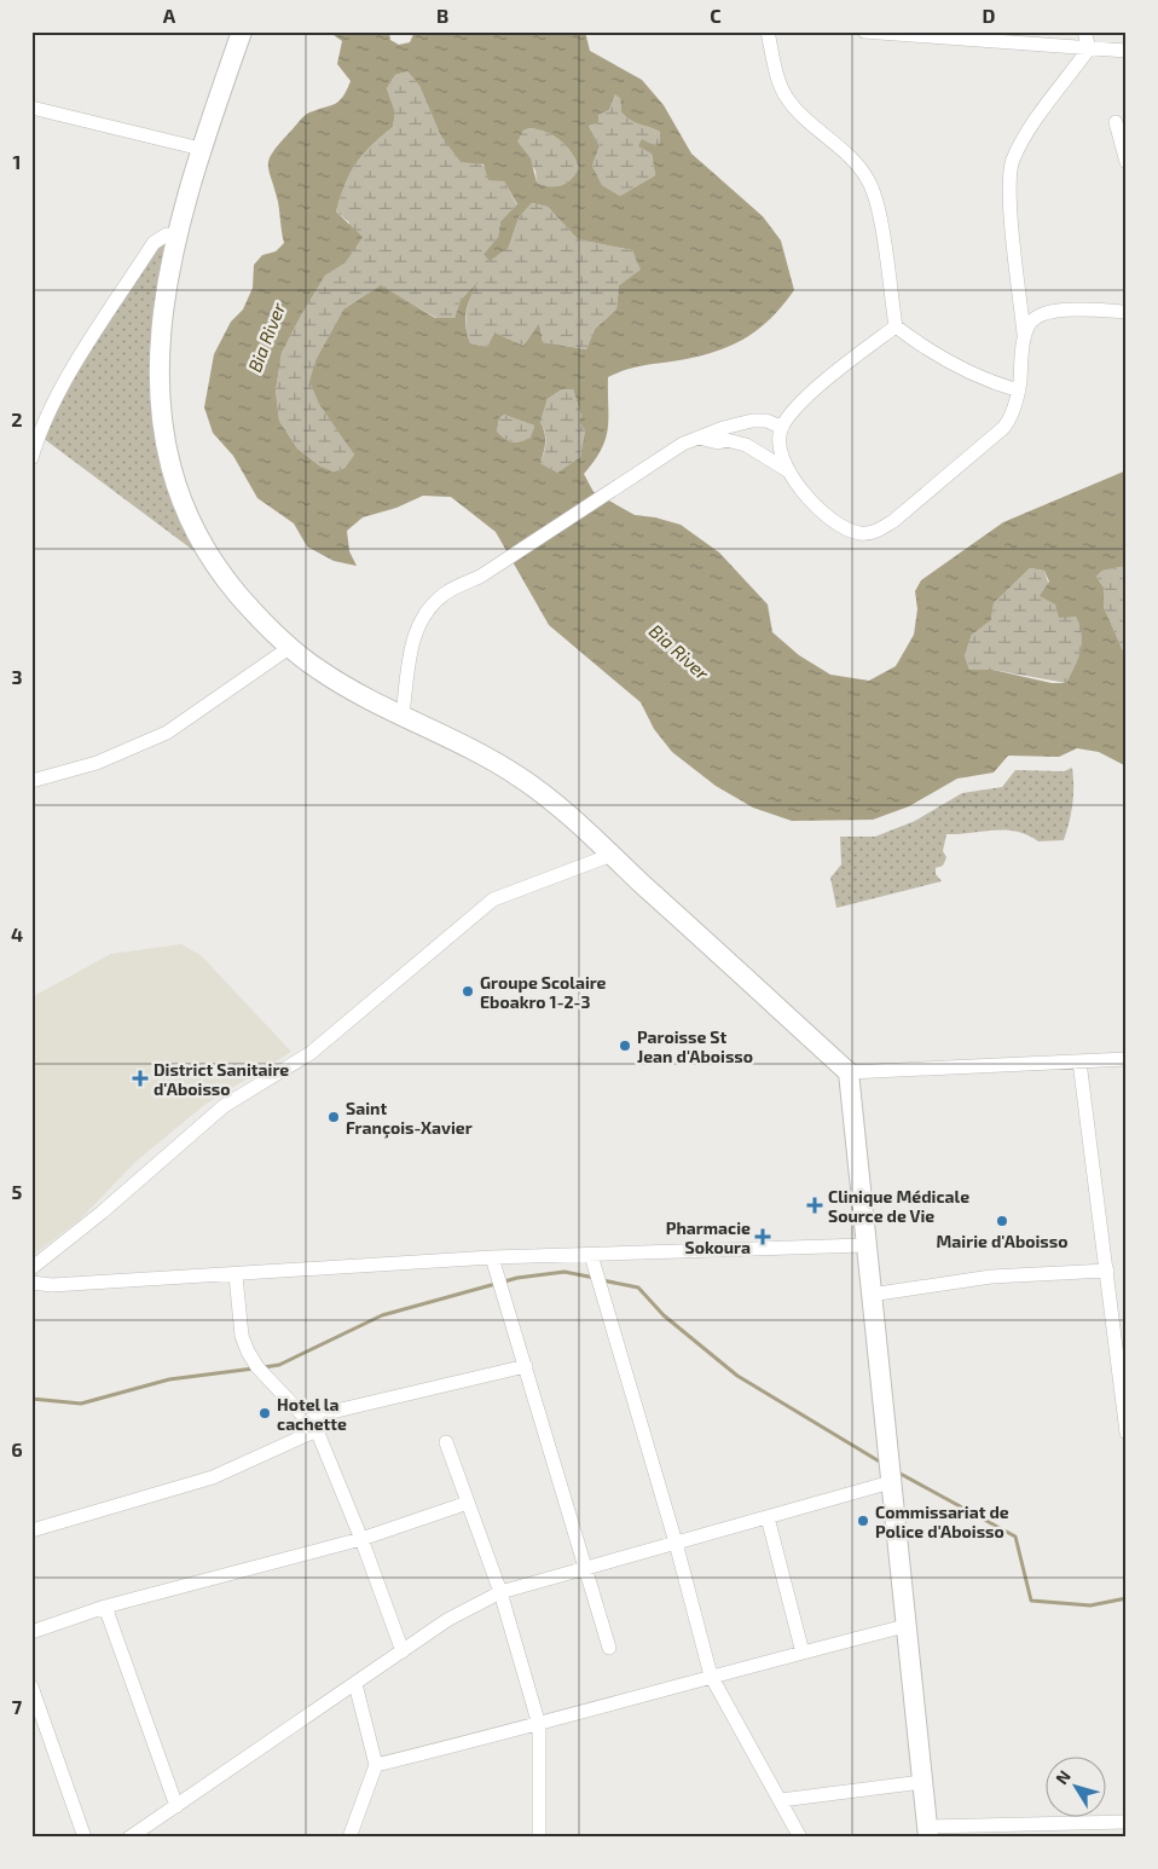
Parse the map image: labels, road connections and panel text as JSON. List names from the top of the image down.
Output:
{
  "water": ["Bia River"],
  "places": {
    "other": [
      "Groupe Scolaire Eboakro 1-2-3",
      "Paroisse St Jean d'Aboisso",
      "Saint François-Xavier",
      "Mairie d'Aboisso",
      "Hotel la cachette",
      "Commissariat de Police d'Aboisso"
    ],
    "health": ["District Sanitaire d'Aboisso", "Clinique Médicale Source de Vie", "Pharmacie Sokoura"]
  },
  "north": "top left",
  "grid": {
    "columns": [
      "A",
      "B",
      "C",
      "D"
    ],
    "rows": [
      "1",
      "2",
      "3",
      "4",
      "5",
      "6",
      "7"
    ]
  }
}
